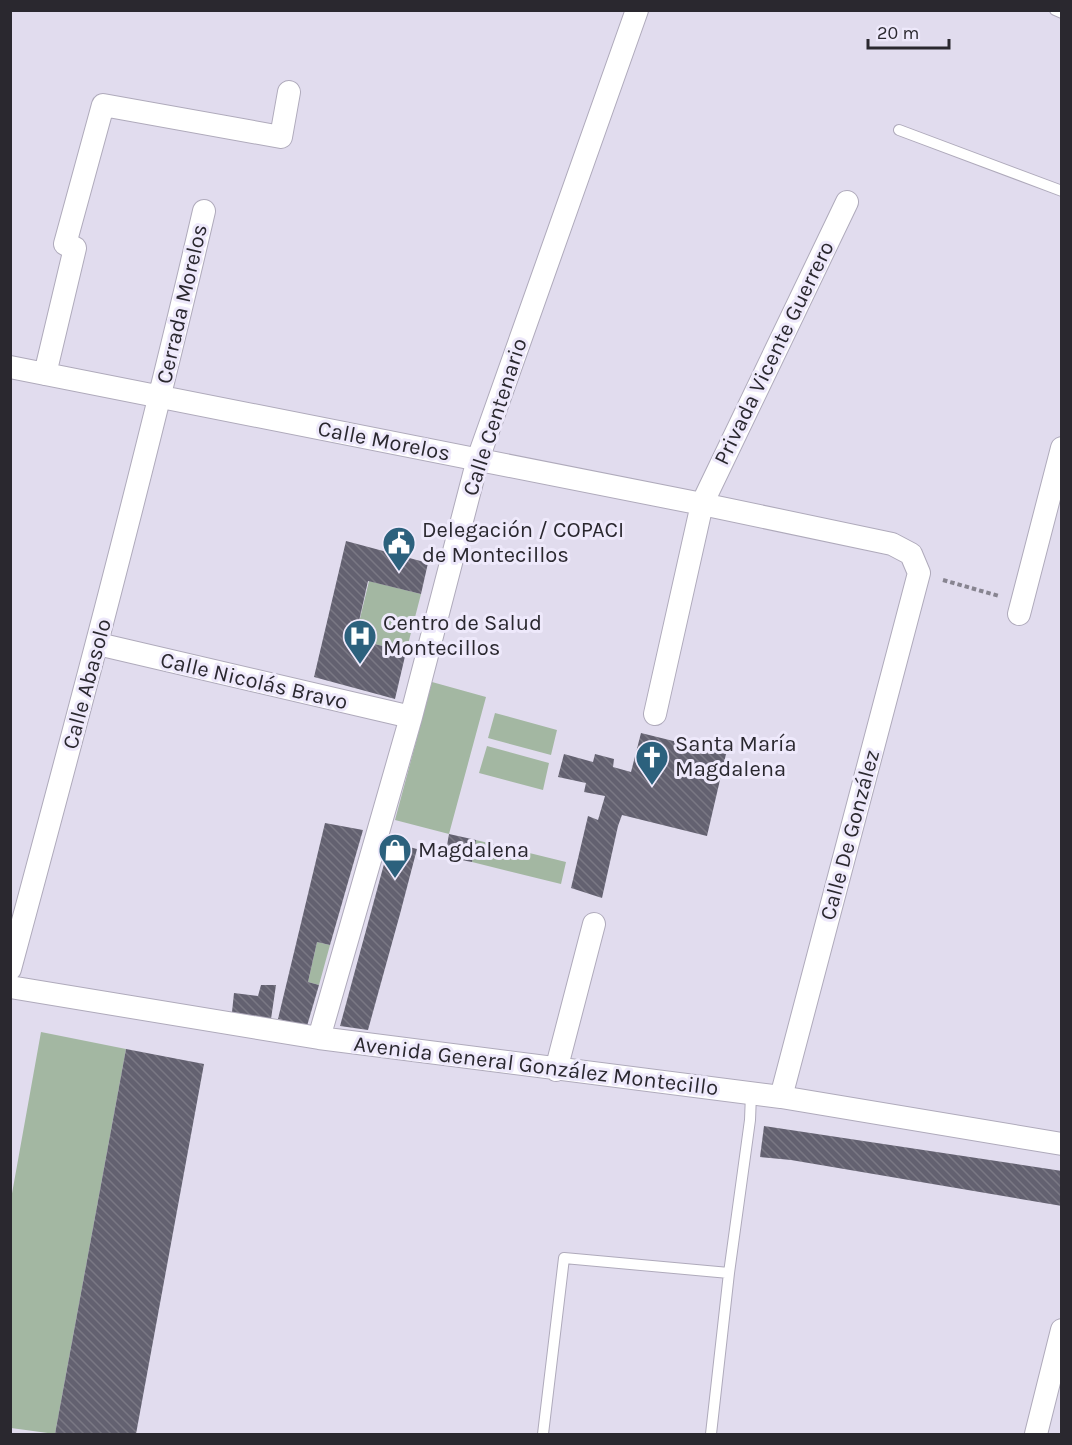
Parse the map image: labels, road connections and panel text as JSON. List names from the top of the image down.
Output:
{
  "streets": {
    "street": [
      "Cerrada Morelos",
      "Privada Vicente Guerrero",
      "Calle Centenario",
      "Calle Morelos",
      "Calle Nicolás Bravo",
      "Calle Abasolo",
      "Calle De González",
      "Avenida General González Montecillo"
    ]
  },
  "crossings": [
    ["Cerrada Morelos", "Calle Morelos"],
    ["Cerrada Morelos", "Calle Abasolo"],
    ["Privada Vicente Guerrero", "Calle Morelos"],
    ["Calle Centenario", "Calle Morelos"],
    ["Calle Centenario", "Calle Nicolás Bravo"],
    ["Calle Centenario", "Avenida General González Montecillo"],
    ["Calle Morelos", "Calle Abasolo"],
    ["Calle Morelos", "Calle De González"],
    ["Calle Nicolás Bravo", "Calle Abasolo"],
    ["Calle De González", "Avenida General González Montecillo"]
  ],
  "places": {
    "public building": ["Delegación / COPACI de Montecillos"],
    "hospital": ["Centro de Salud Montecillos"],
    "church": ["Santa María Magdalena"],
    "shop": ["Magdalena"]
  },
  "scale_bar": "20 m"
}
